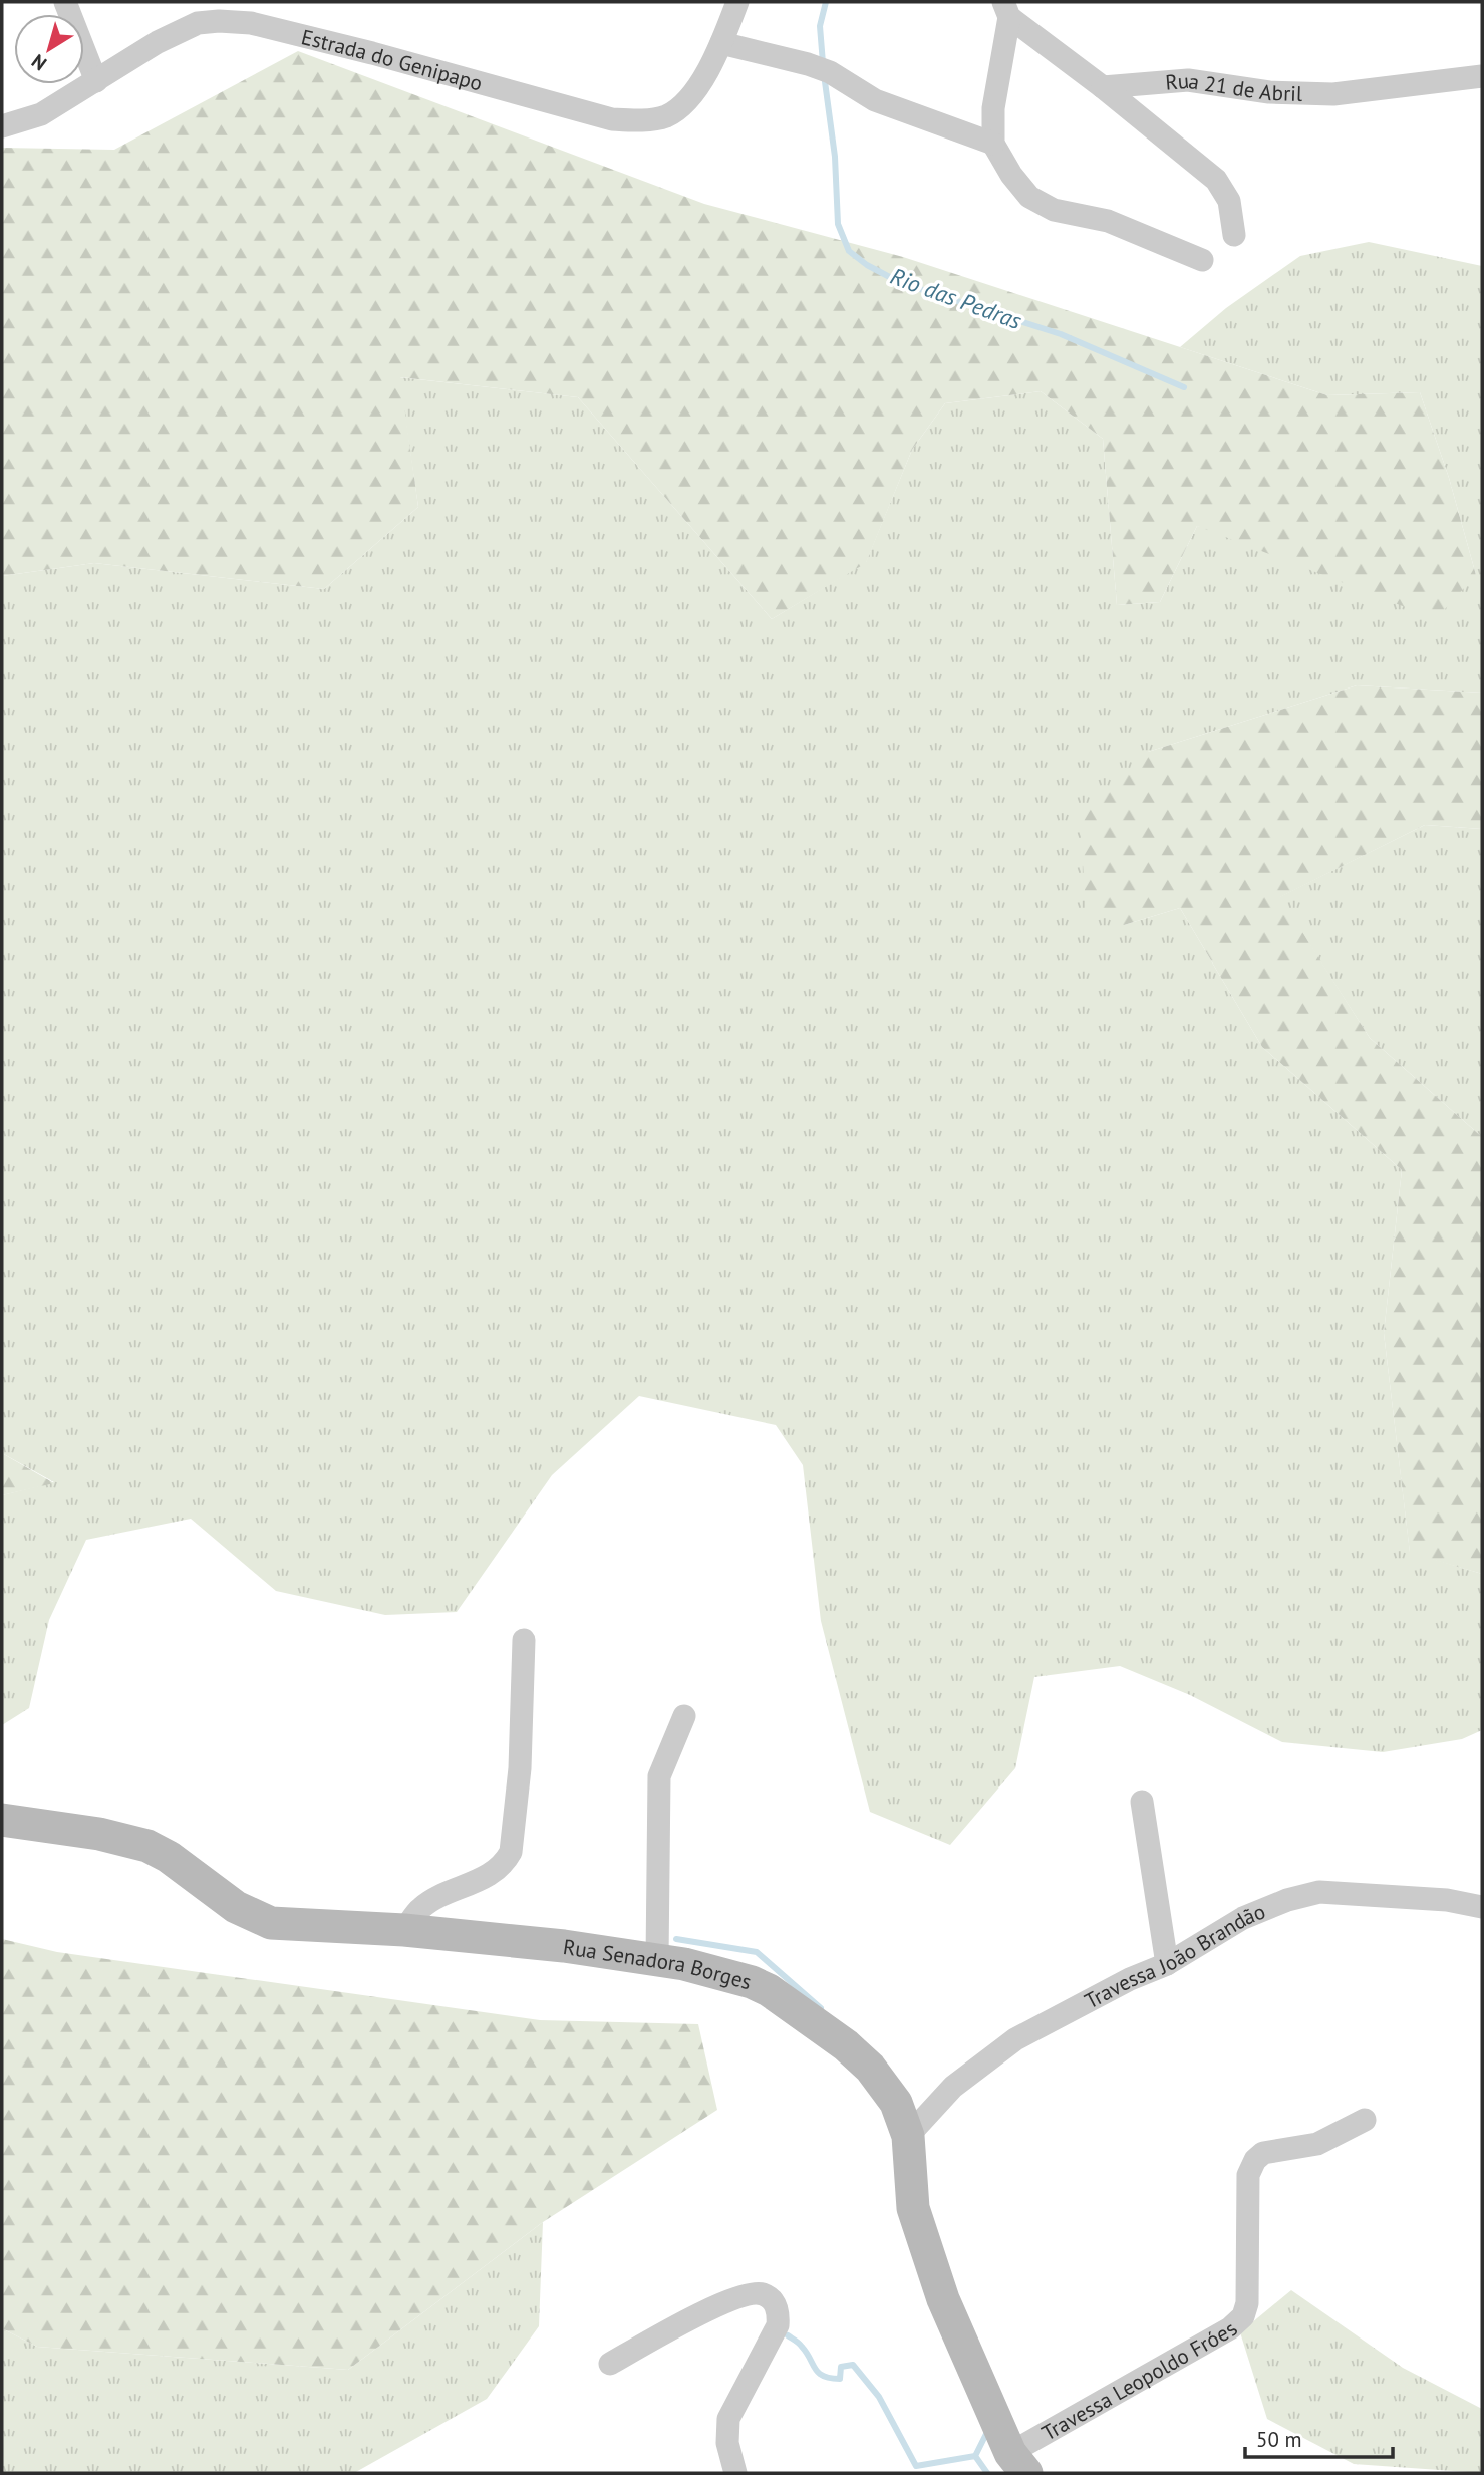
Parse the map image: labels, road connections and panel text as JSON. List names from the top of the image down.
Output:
{
  "streets": {
    "street": [
      "Estrada do Genipapo",
      "Rua 21 de Abril",
      "Travessa João Brandão",
      "Rua Senadora Borges",
      "Travessa Leopoldo Fróes"
    ]
  },
  "crossings": [
    ["Travessa João Brandão", "Rua Senadora Borges"],
    ["Rua Senadora Borges", "Travessa Leopoldo Fróes"]
  ],
  "water": ["Rio das Pedras"],
  "scale_bar": "50 m",
  "north": "bottom left"
}
